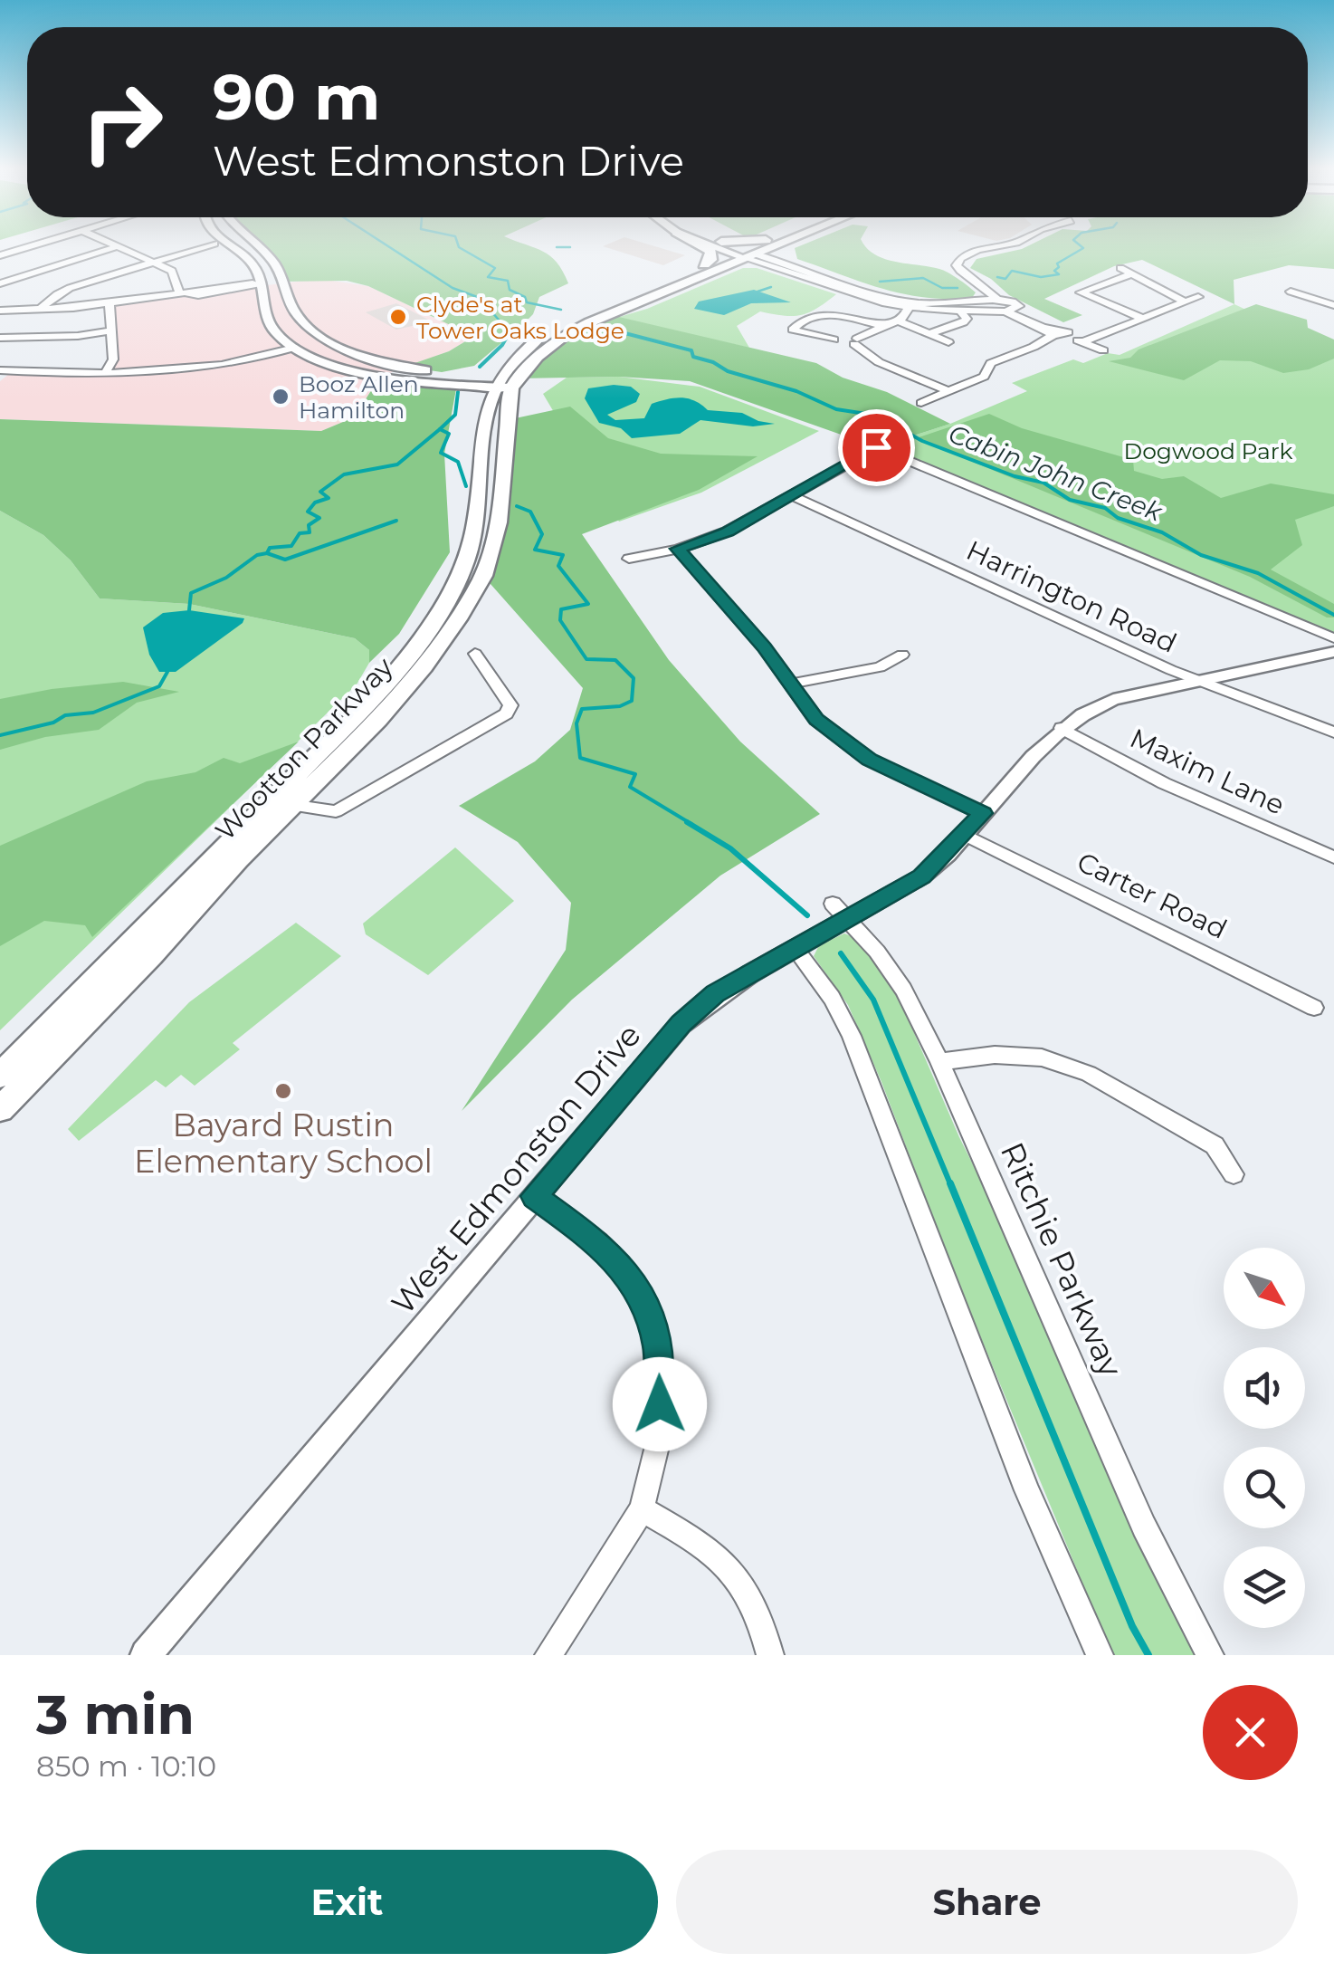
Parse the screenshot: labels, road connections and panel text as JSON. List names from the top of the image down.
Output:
{
  "streets": {
    "main road": ["Wootton Parkway"],
    "street": [
      "Harrington Road",
      "Maxim Lane",
      "Carter Road",
      "West Edmonston Drive",
      "Ritchie Parkway"
    ]
  },
  "crossings": [
    ["Harrington Road", "West Edmonston Drive"],
    ["Maxim Lane", "West Edmonston Drive"],
    ["Carter Road", "West Edmonston Drive"],
    ["West Edmonston Drive", "Ritchie Parkway"]
  ],
  "water": ["Cabin John Creek"],
  "parks": ["Dogwood Park"],
  "places": ["Clyde's at Tower Oaks Lodge", "Booz Allen Hamilton", "Bayard Rustin Elementary School"],
  "north": "bottom right",
  "page": {
    "turn": ["90 m", "West Edmonston Drive"],
    "heading": ["3 min", "850 m · 10:10"],
    "buttons": ["Exit", "Share"]
  }
}
